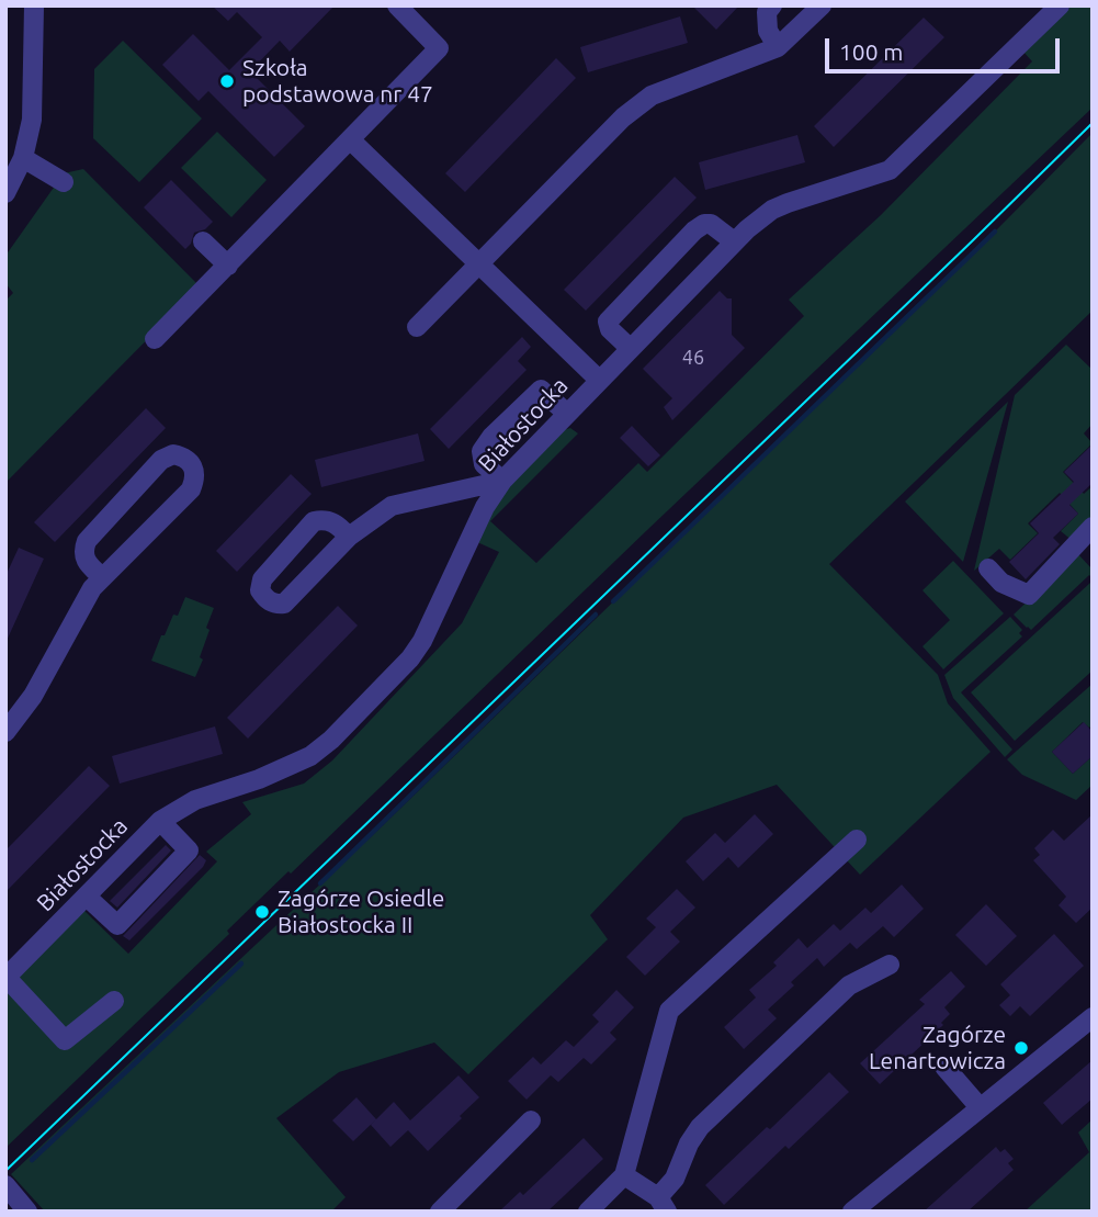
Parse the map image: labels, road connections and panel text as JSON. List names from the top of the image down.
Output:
{
  "streets": {
    "street": ["Białostocka"]
  },
  "places": ["Szkoła podstawowa nr 47", "Zagórze Osiedle Białostocka II", "Zagórze Lenartowicza"],
  "house_numbers": ["46"],
  "scale_bar": "100 m"
}
